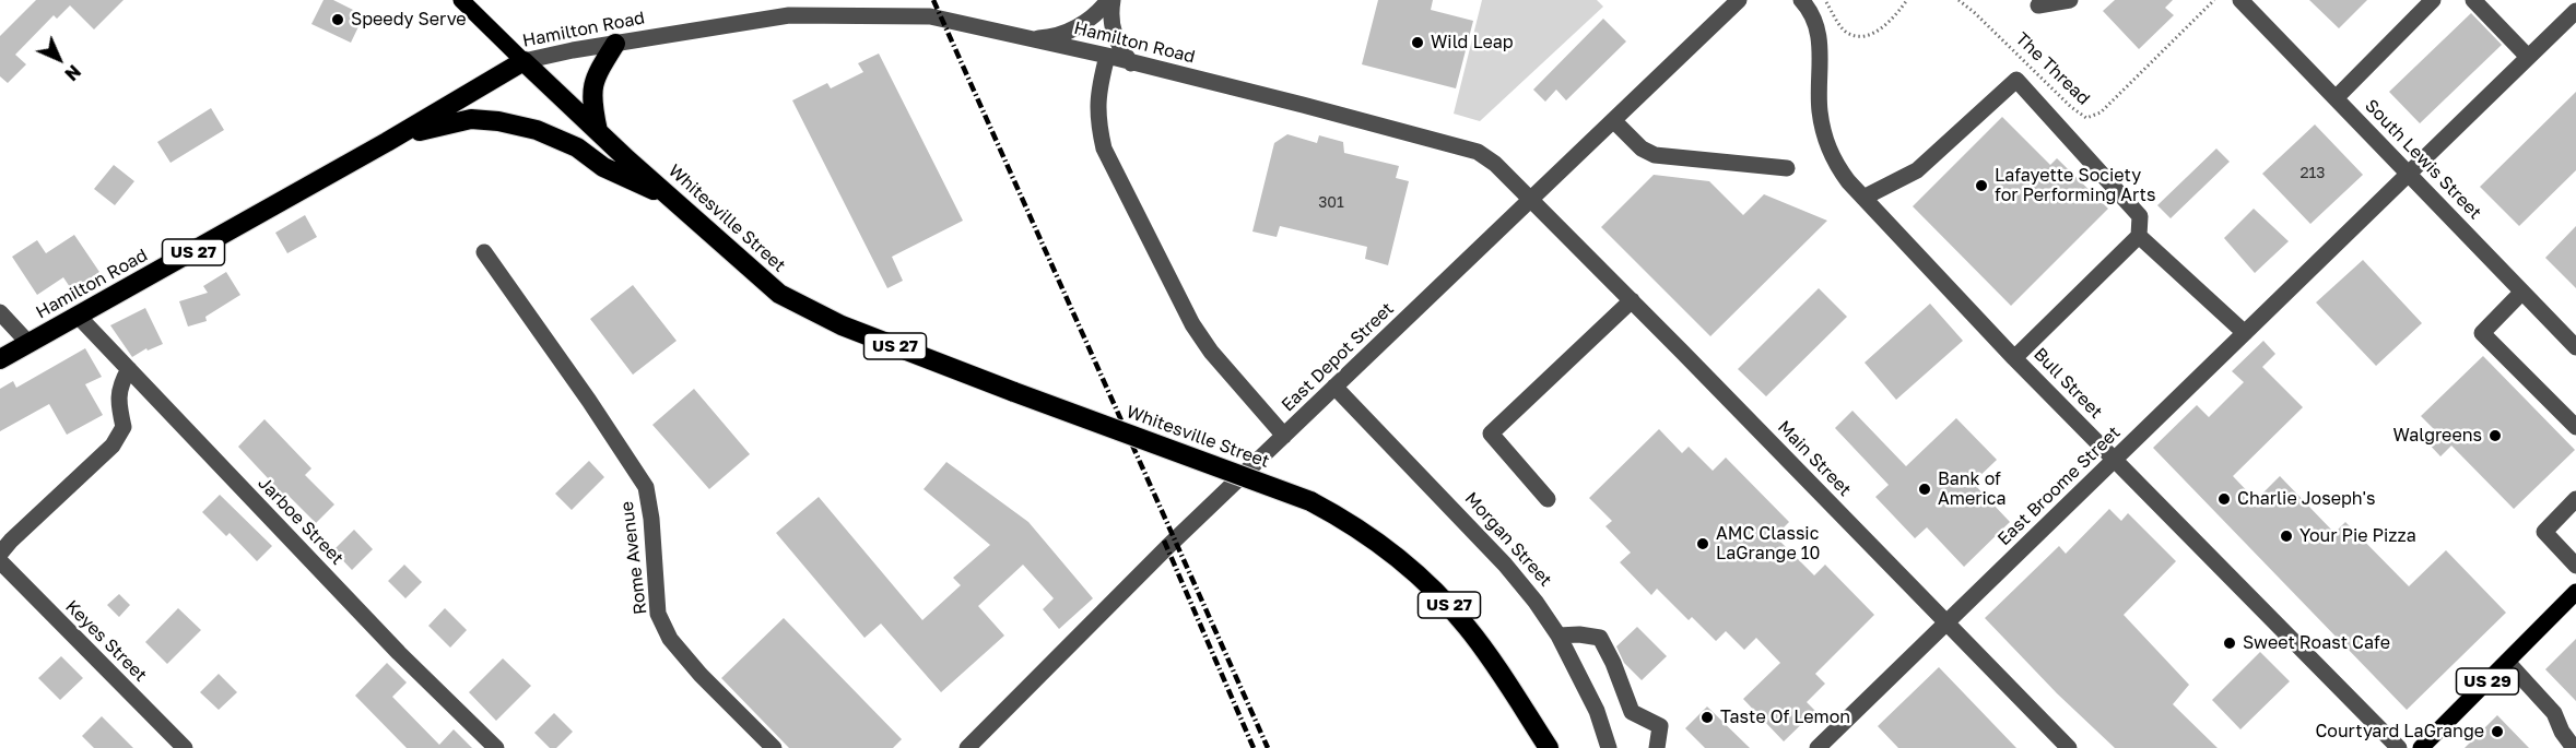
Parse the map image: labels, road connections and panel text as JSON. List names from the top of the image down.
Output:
{
  "streets": {
    "highway": ["Hamilton Road", "Whitesville Street", "US 27"],
    "main road": ["US 29"],
    "street": [
      "South Lewis Street",
      "East Depot Street",
      "Bull Street",
      "Main Street",
      "East Broome Street",
      "Jarboe Street",
      "Morgan Street",
      "Rome Avenue",
      "Keyes Street"
    ],
    "path": ["The Thread"]
  },
  "crossings": [
    ["Hamilton Road", "Whitesville Street"],
    ["Hamilton Road", "East Depot Street"],
    ["Hamilton Road", "Main Street"],
    ["Hamilton Road", "Jarboe Street"],
    ["South Lewis Street", "East Broome Street"],
    ["East Depot Street", "Main Street"],
    ["East Depot Street", "Morgan Street"],
    ["Bull Street", "East Broome Street"],
    ["Main Street", "East Broome Street"]
  ],
  "places": [
    "Speedy Serve",
    "Wild Leap",
    "Lafayette Society for Performing Arts",
    "Walgreens",
    "Bank of America",
    "Charlie Joseph's",
    "Your Pie Pizza",
    "AMC Classic LaGrange 10",
    "Sweet Roast Cafe",
    "Taste Of Lemon",
    "Courtyard LaGrange"
  ],
  "house_numbers": ["213", "301"],
  "north": "bottom right"
}
